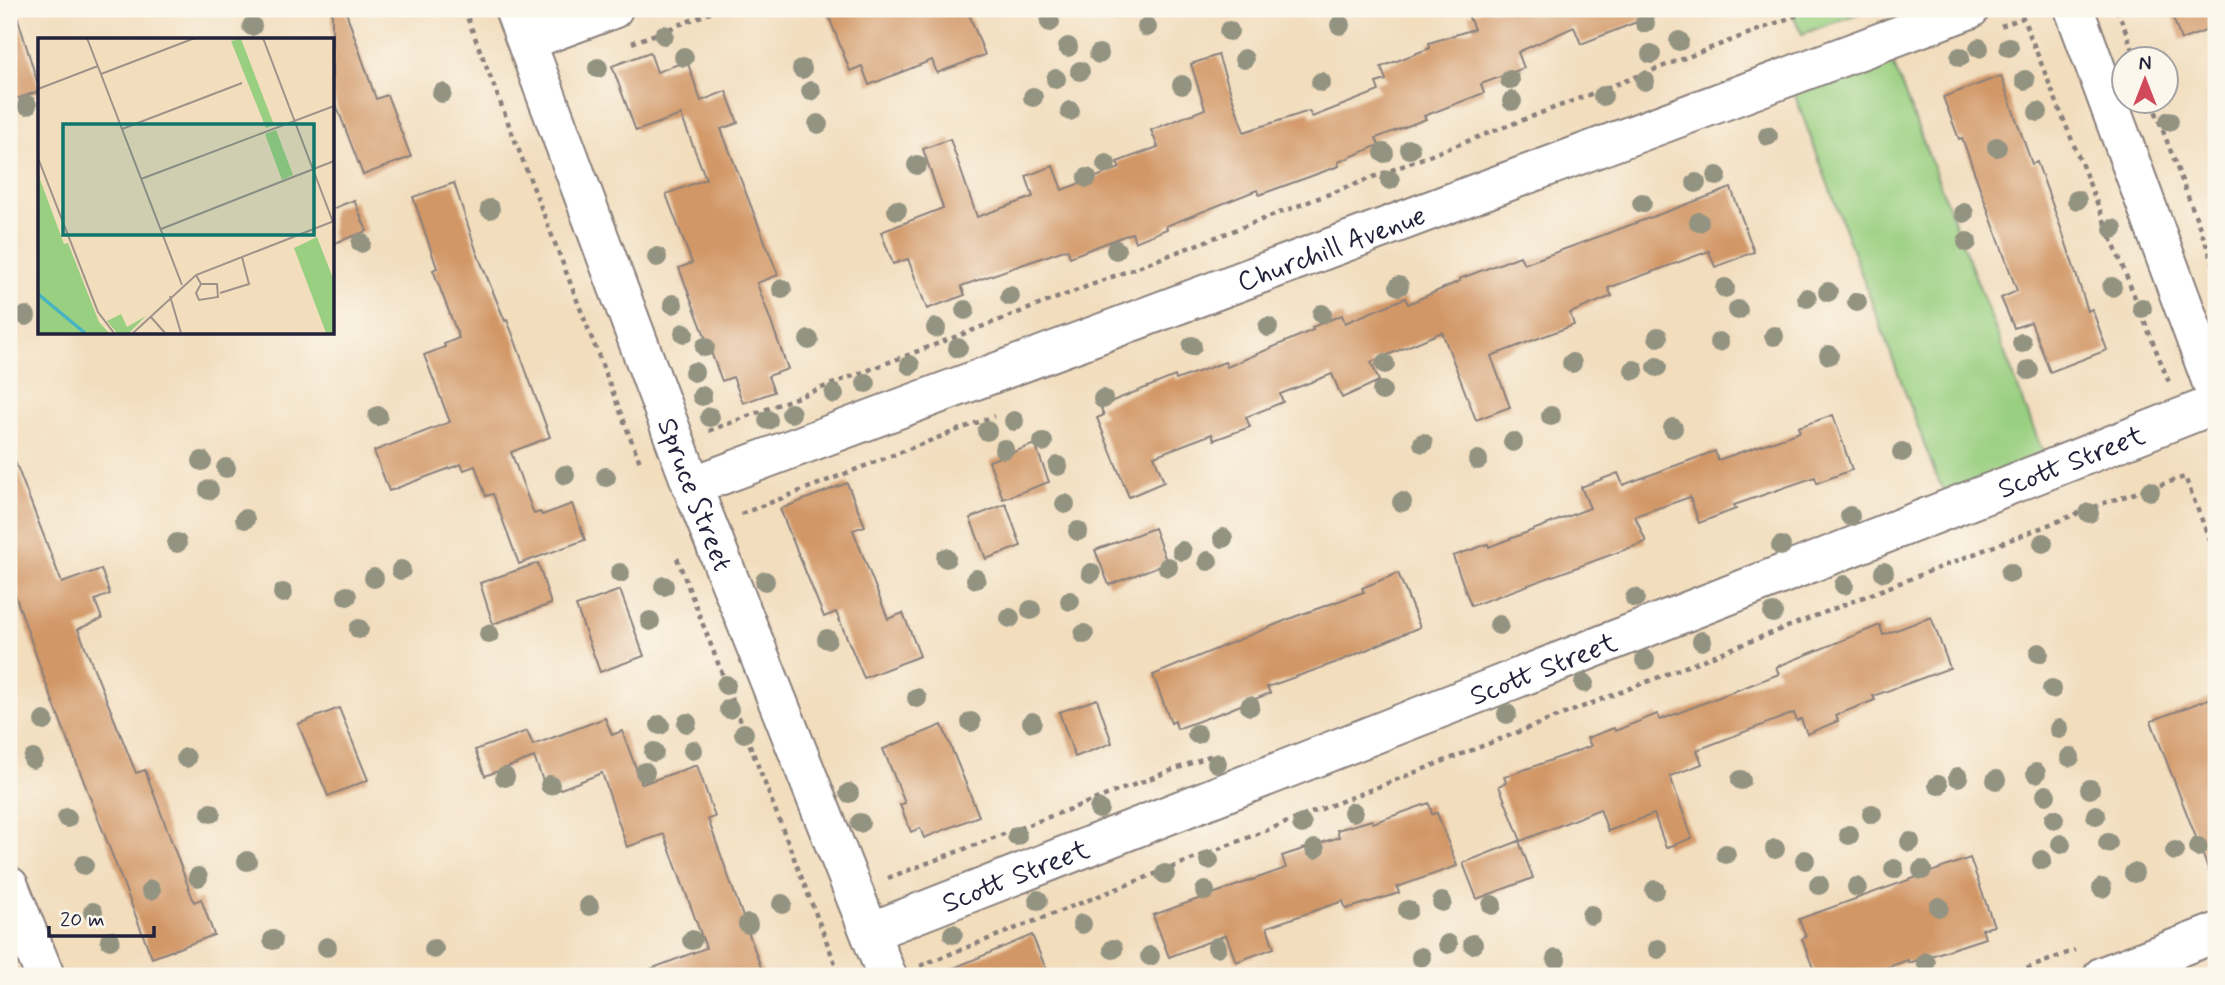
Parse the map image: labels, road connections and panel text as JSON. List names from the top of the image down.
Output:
{
  "streets": {
    "street": ["Churchill Avenue", "Scott Street", "Spruce Street"]
  },
  "crossings": [
    ["Churchill Avenue", "Spruce Street"],
    ["Scott Street", "Spruce Street"]
  ],
  "scale_bar": "20 m",
  "north": "top"
}
